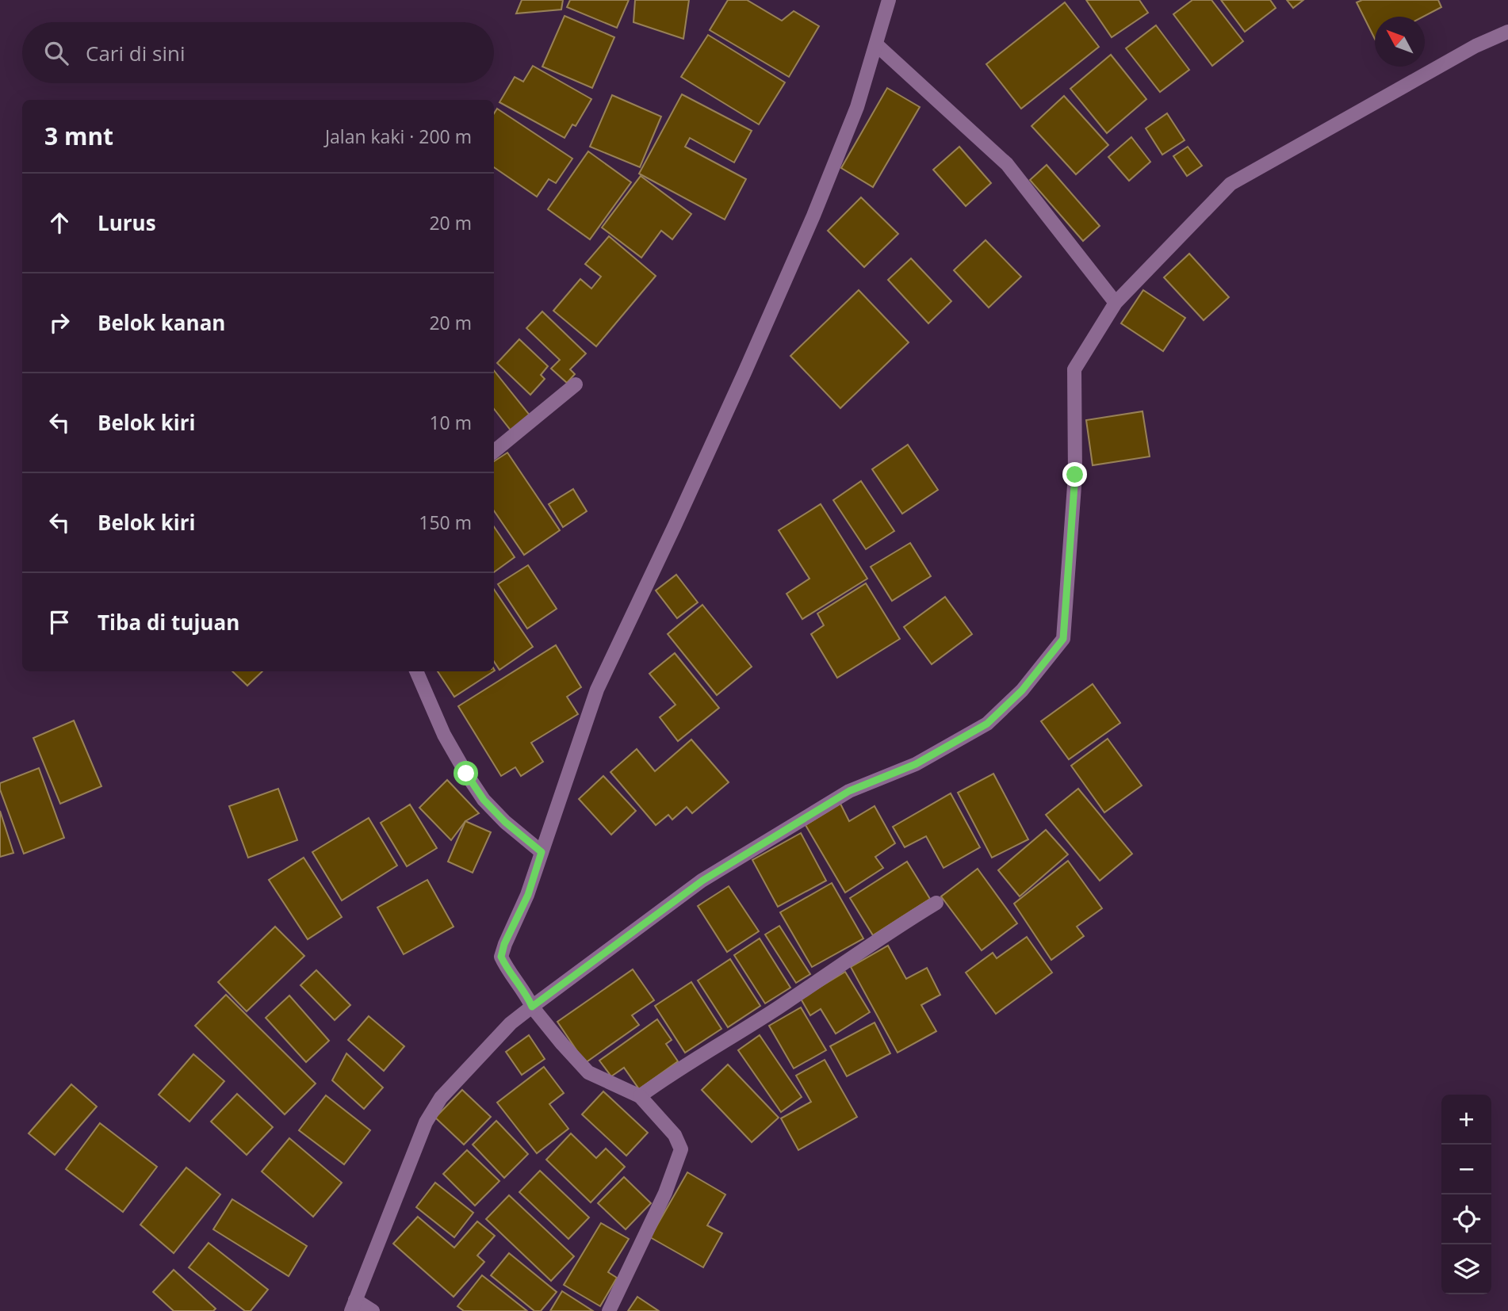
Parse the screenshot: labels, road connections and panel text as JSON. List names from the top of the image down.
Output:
{
  "north": "top left",
  "page": {
    "search": "Cari di sini",
    "heading": ["3 mnt", "Jalan kaki · 200 m"],
    "list": [
      ["Lurus", "20 m"],
      ["Belok kanan", "20 m"],
      ["Belok kiri", "10 m"],
      ["Belok kiri", "150 m"],
      "Tiba di tujuan"
    ],
    "map_buttons": ["+", "−"]
  }
}
